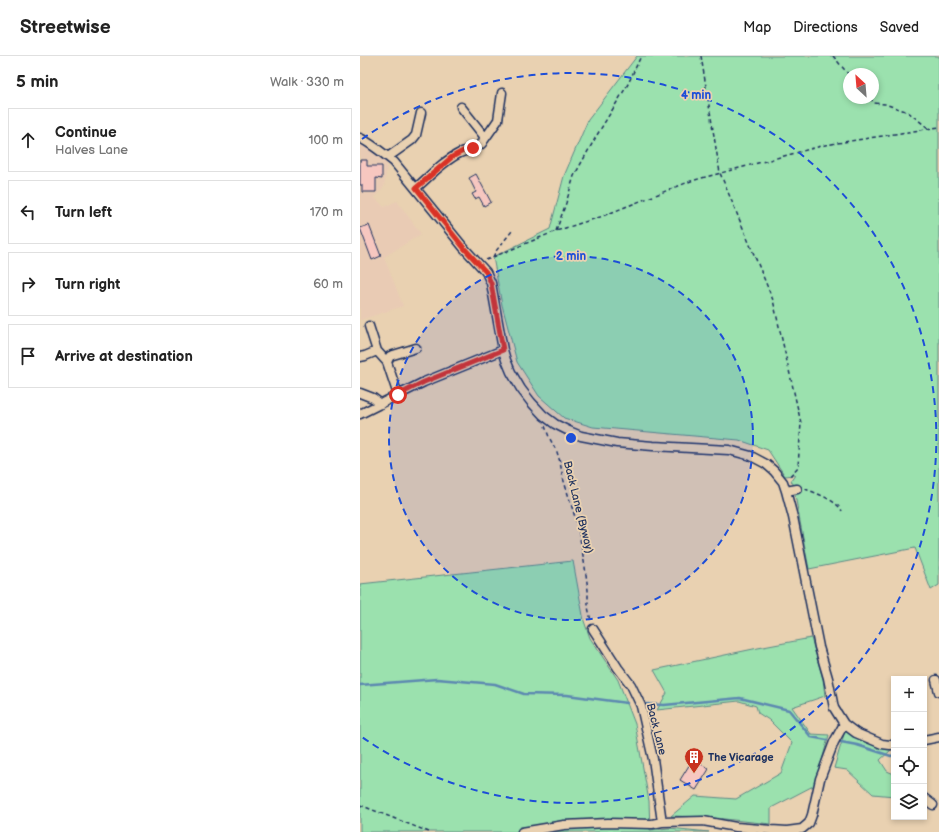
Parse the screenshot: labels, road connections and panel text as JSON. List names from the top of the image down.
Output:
{
  "streets": {
    "street": ["Back Lane"],
    "path": ["Back Lane (Byway)"]
  },
  "crossings": [
    ["Back Lane (Byway)", "Back Lane"]
  ],
  "places": {
    "building": ["The Vicarage"]
  },
  "north": "top left",
  "page": {
    "header": "Streetwise",
    "nav": ["Map", "Directions", "Saved"],
    "heading": ["5 min", "Walk · 330 m"],
    "list": [
      ["Continue", "Halves Lane", "100 m"],
      ["Turn left", "170 m"],
      ["Turn right", "60 m"],
      "Arrive at destination"
    ],
    "map_buttons": ["+", "−"]
  },
  "rings": ["4 min", "2 min"]
}
